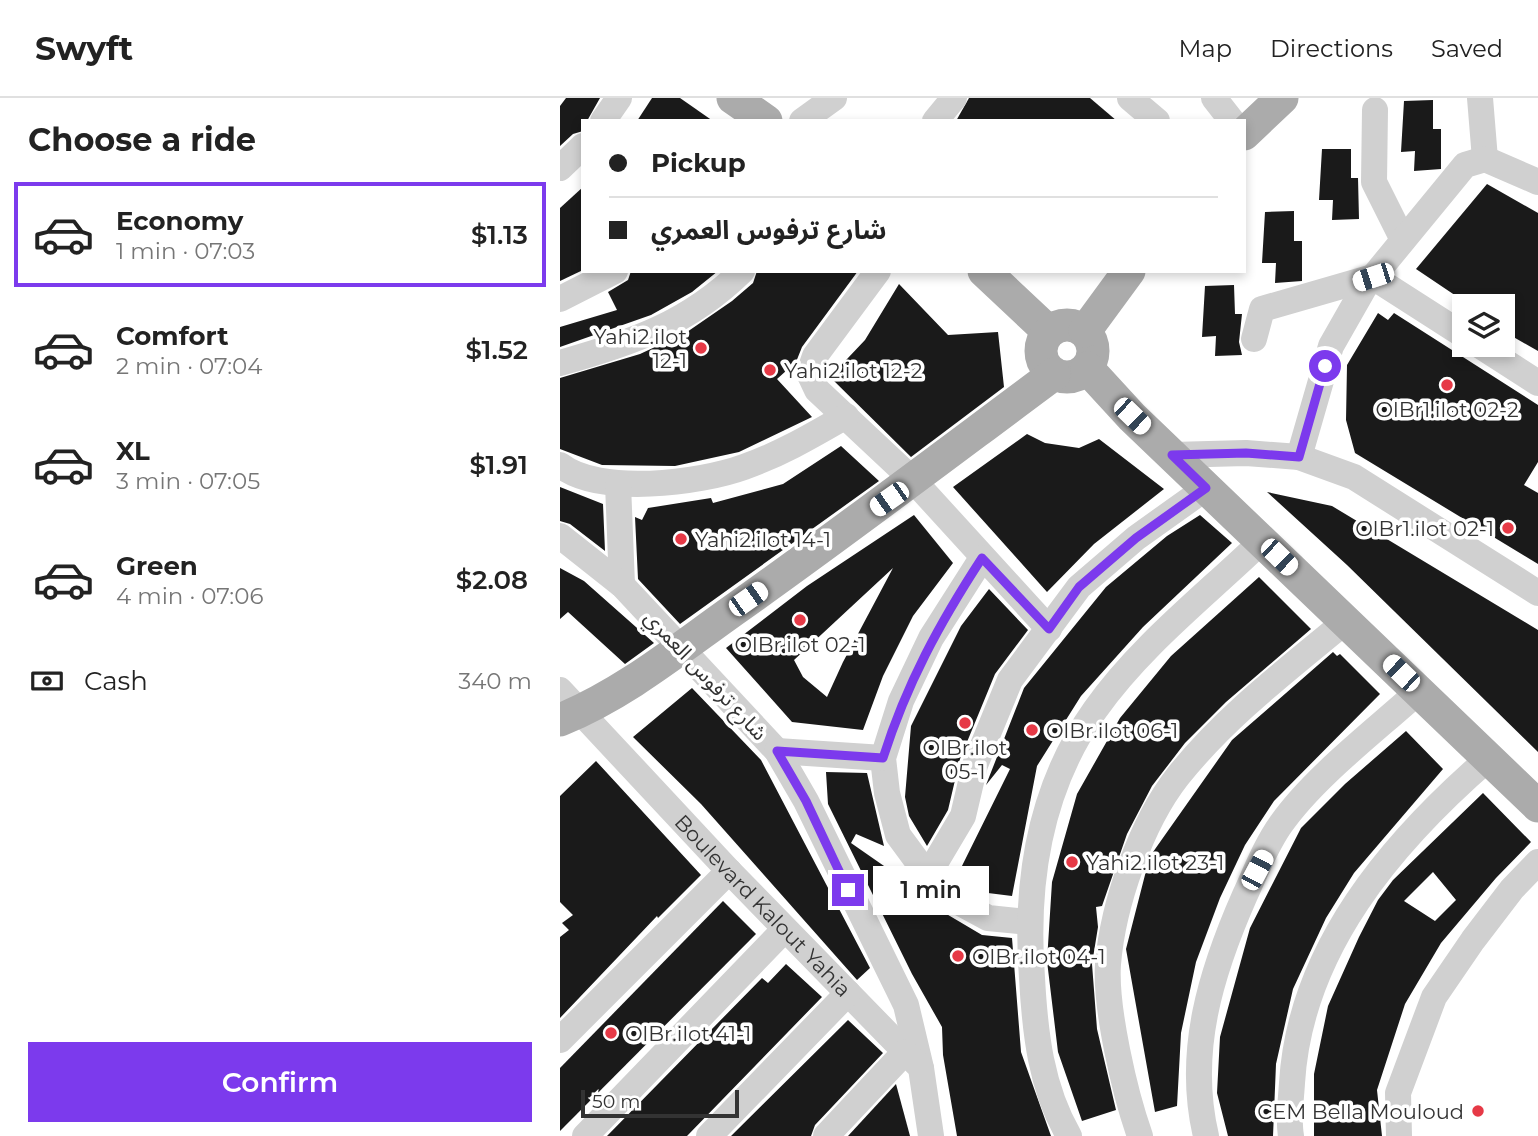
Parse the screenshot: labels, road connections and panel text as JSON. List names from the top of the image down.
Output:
{
  "streets": {
    "street": ["شارع ترفوس العمري", "Boulevard Kalout Yahia"]
  },
  "crossings": [
    ["شارع ترفوس العمري", "Boulevard Kalout Yahia"]
  ],
  "places": [
    "Yahi2.ilot 12-1",
    "Yahi2.ilot 12-2",
    "OlBr1.ilot 02-2",
    "OlBr1.ilot 02-1",
    "Yahi2.ilot 14-1",
    "OlBr.ilot 02-1",
    "OlBr.ilot 05-1",
    "OlBr.ilot 06-1",
    "Yahi2.ilot 23-1",
    "OlBr.ilot 04-1",
    "OlBr.ilot 41-1",
    "CEM Bella Mouloud"
  ],
  "scale_bar": "50 m",
  "page": {
    "header": "Swyft",
    "nav": ["Map", "Directions", "Saved"],
    "heading": "Choose a ride",
    "banner": ["Pickup", "شارع ترفوس العمري"],
    "list": [
      {
        "name": "Economy",
        "note": "1 min · 07:03",
        "value": "$1.13"
      },
      {
        "name": "Comfort",
        "note": "2 min · 07:04",
        "value": "$1.52"
      },
      {
        "name": "XL",
        "note": "3 min · 07:05",
        "value": "$1.91"
      },
      {
        "name": "Green",
        "note": "4 min · 07:06",
        "value": "$2.08"
      }
    ],
    "pay": ["Cash", "340 m"],
    "bubble": "1 min",
    "buttons": "Confirm",
    "scale": "50 m"
  }
}
